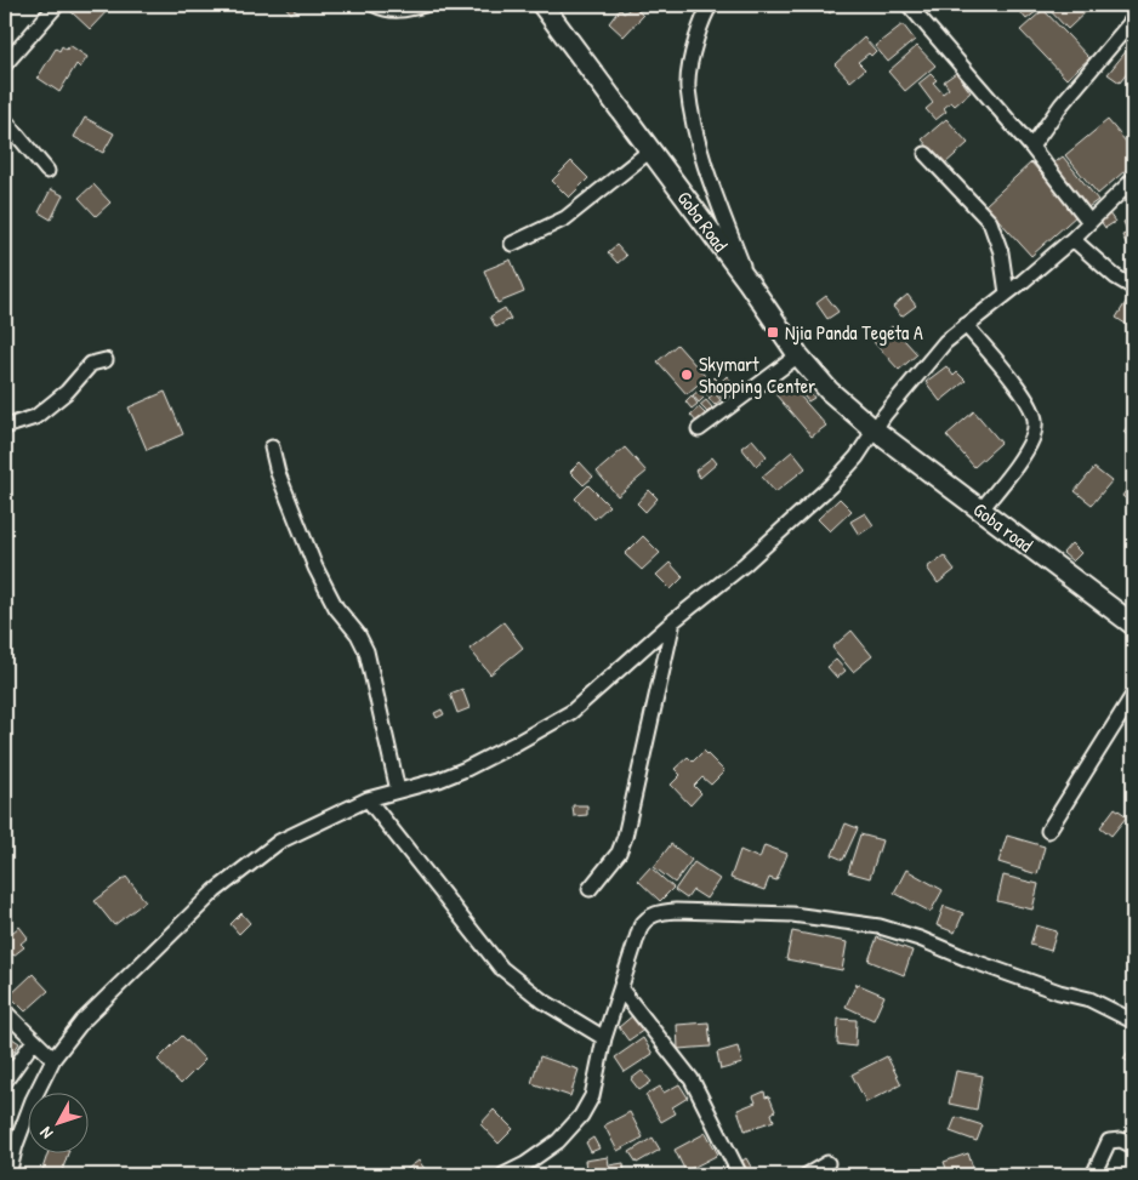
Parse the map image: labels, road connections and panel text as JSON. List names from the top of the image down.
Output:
{
  "streets": {
    "main road": ["Goba Road", "Goba road"]
  },
  "crossings": [
    ["Goba Road", "Goba road"]
  ],
  "places": {
    "transit": ["Njia Panda Tegeta A"],
    "other": ["Skymart Shopping Center"]
  },
  "north": "bottom left"
}
